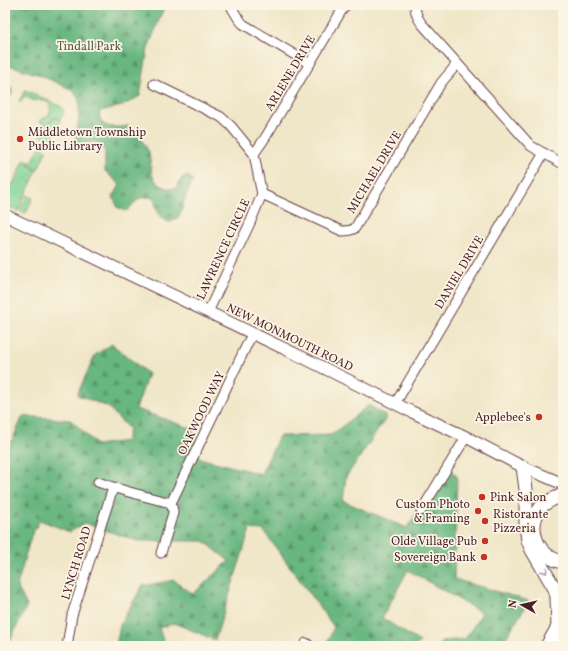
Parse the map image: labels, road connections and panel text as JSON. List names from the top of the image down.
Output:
{
  "streets": {
    "main road": ["NEW MONMOUTH ROAD"],
    "street": [
      "ARLENE DRIVE",
      "MICHAEL DRIVE",
      "LAWRENCE CIRCLE",
      "DANIEL DRIVE",
      "OAKWOOD WAY",
      "LYNCH ROAD"
    ]
  },
  "crossings": [
    ["ARLENE DRIVE", "LAWRENCE CIRCLE"],
    ["MICHAEL DRIVE", "LAWRENCE CIRCLE"],
    ["LAWRENCE CIRCLE", "NEW MONMOUTH ROAD"],
    ["DANIEL DRIVE", "NEW MONMOUTH ROAD"],
    ["NEW MONMOUTH ROAD", "OAKWOOD WAY"]
  ],
  "parks": ["Tindall Park"],
  "places": [
    "Middletown Township Public Library",
    "Applebee's",
    "Pink Salon",
    "Custom Photo & Framing",
    "Ristorante Pizzeria",
    "Olde Village Pub",
    "Sovereign Bank"
  ],
  "north": "left"
}
